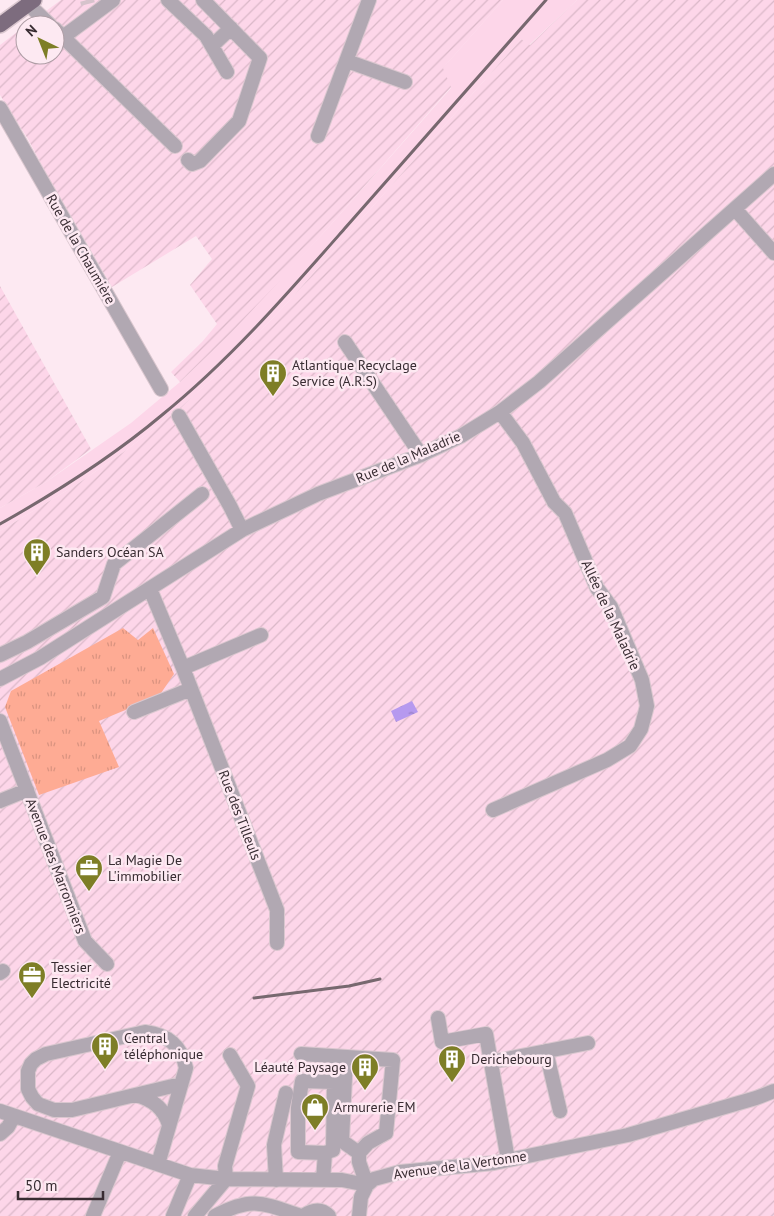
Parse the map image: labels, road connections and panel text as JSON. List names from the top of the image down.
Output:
{
  "streets": {
    "street": [
      "Rue de la Chaumière",
      "Rue de la Maladrie",
      "Allée de la Maladrie",
      "Rue des Tilleuls",
      "Avenue des Marronniers",
      "Avenue de la Vertonne"
    ]
  },
  "crossings": [
    ["Rue de la Maladrie", "Allée de la Maladrie"],
    ["Rue de la Maladrie", "Rue des Tilleuls"]
  ],
  "places": {
    "building": [
      "Atlantique Recyclage Service (A.R.S)",
      "Sanders Océan SA",
      "Central téléphonique",
      "Derichebourg",
      "Léauté Paysage"
    ],
    "office": ["La Magie De L'immobilier", "Tessier Electricité"],
    "shop": ["Armurerie EM"]
  },
  "scale_bar": "50 m",
  "north": "top left"
}
